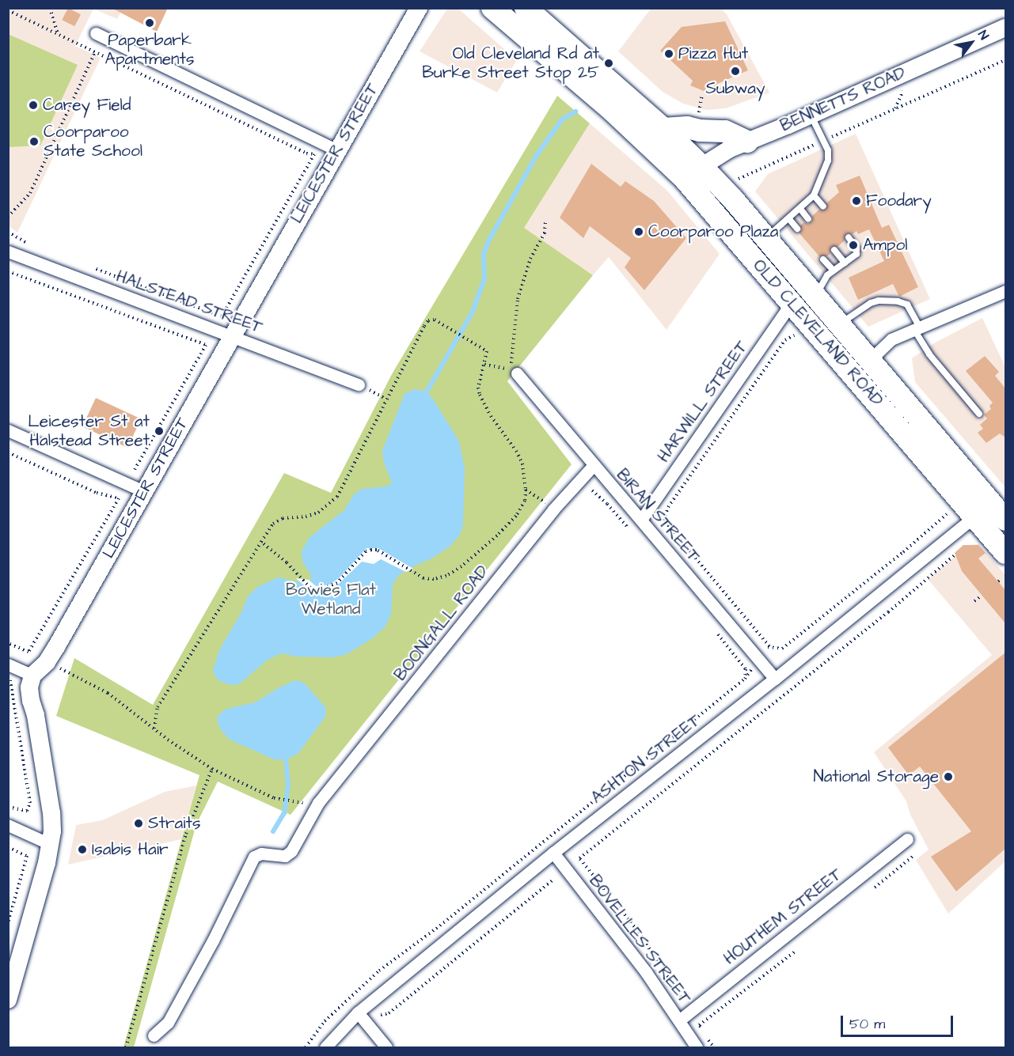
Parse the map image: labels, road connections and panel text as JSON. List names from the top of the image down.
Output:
{
  "streets": {
    "highway": ["OLD CLEVELAND ROAD"],
    "street": [
      "BENNETTS ROAD",
      "LEICESTER STREET",
      "HALSTEAD STREET",
      "HARWILL STREET",
      "BIRAN STREET",
      "BOONGALL ROAD",
      "ASHTON STREET",
      "HOUTHEM STREET",
      "BOVELLES STREET"
    ]
  },
  "crossings": [
    ["BENNETTS ROAD", "OLD CLEVELAND ROAD"],
    ["LEICESTER STREET", "HALSTEAD STREET"],
    ["OLD CLEVELAND ROAD", "HARWILL STREET"],
    ["OLD CLEVELAND ROAD", "ASHTON STREET"],
    ["HARWILL STREET", "BIRAN STREET"],
    ["BIRAN STREET", "BOONGALL ROAD"],
    ["BIRAN STREET", "ASHTON STREET"],
    ["ASHTON STREET", "BOVELLES STREET"],
    ["HOUTHEM STREET", "BOVELLES STREET"]
  ],
  "parks": ["Bowies Flat Wetland"],
  "places": [
    "Paperbark Apartments",
    "Pizza Hut",
    "Old Cleveland Rd at Burke Street Stop 25",
    "Subway",
    "Carey Field",
    "Coorparoo State School",
    "Foodary",
    "Coorparoo Plaza",
    "Ampol",
    "Leicester St at Halstead Street",
    "National Storage",
    "Straits",
    "Isabis Hair"
  ],
  "scale_bar": "50 m",
  "north": "top right"
}
